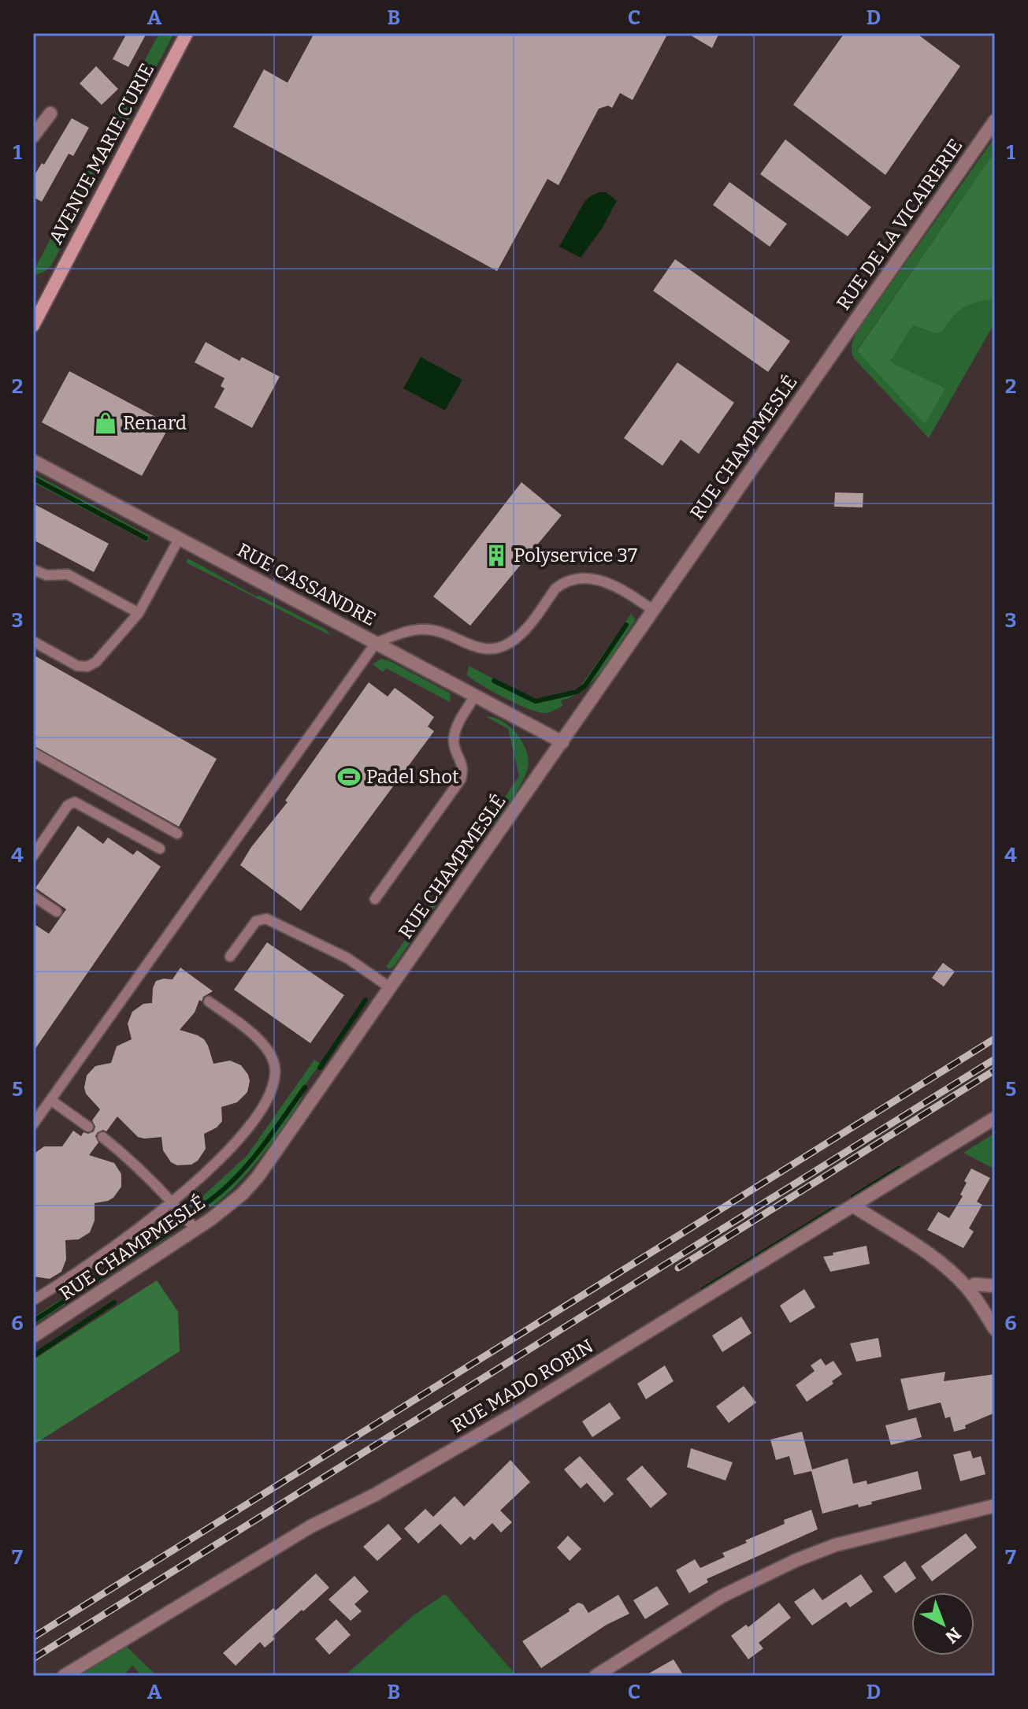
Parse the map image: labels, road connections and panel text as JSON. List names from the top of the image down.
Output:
{
  "streets": {
    "main road": ["AVENUE MARIE CURIE"],
    "street": [
      "RUE DE LA VICAIRERIE",
      "RUE CHAMPMESLÉ",
      "RUE CASSANDRE",
      "RUE MADO ROBIN"
    ]
  },
  "crossings": [
    ["RUE DE LA VICAIRERIE", "RUE CHAMPMESLÉ"],
    ["RUE CHAMPMESLÉ", "RUE CASSANDRE"]
  ],
  "places": {
    "shop": ["Renard"],
    "building": ["Polyservice 37"],
    "sports": ["Padel Shot"]
  },
  "north": "bottom right",
  "grid": {
    "columns": [
      "A",
      "B",
      "C",
      "D"
    ],
    "rows": [
      "1",
      "2",
      "3",
      "4",
      "5",
      "6",
      "7"
    ]
  }
}
